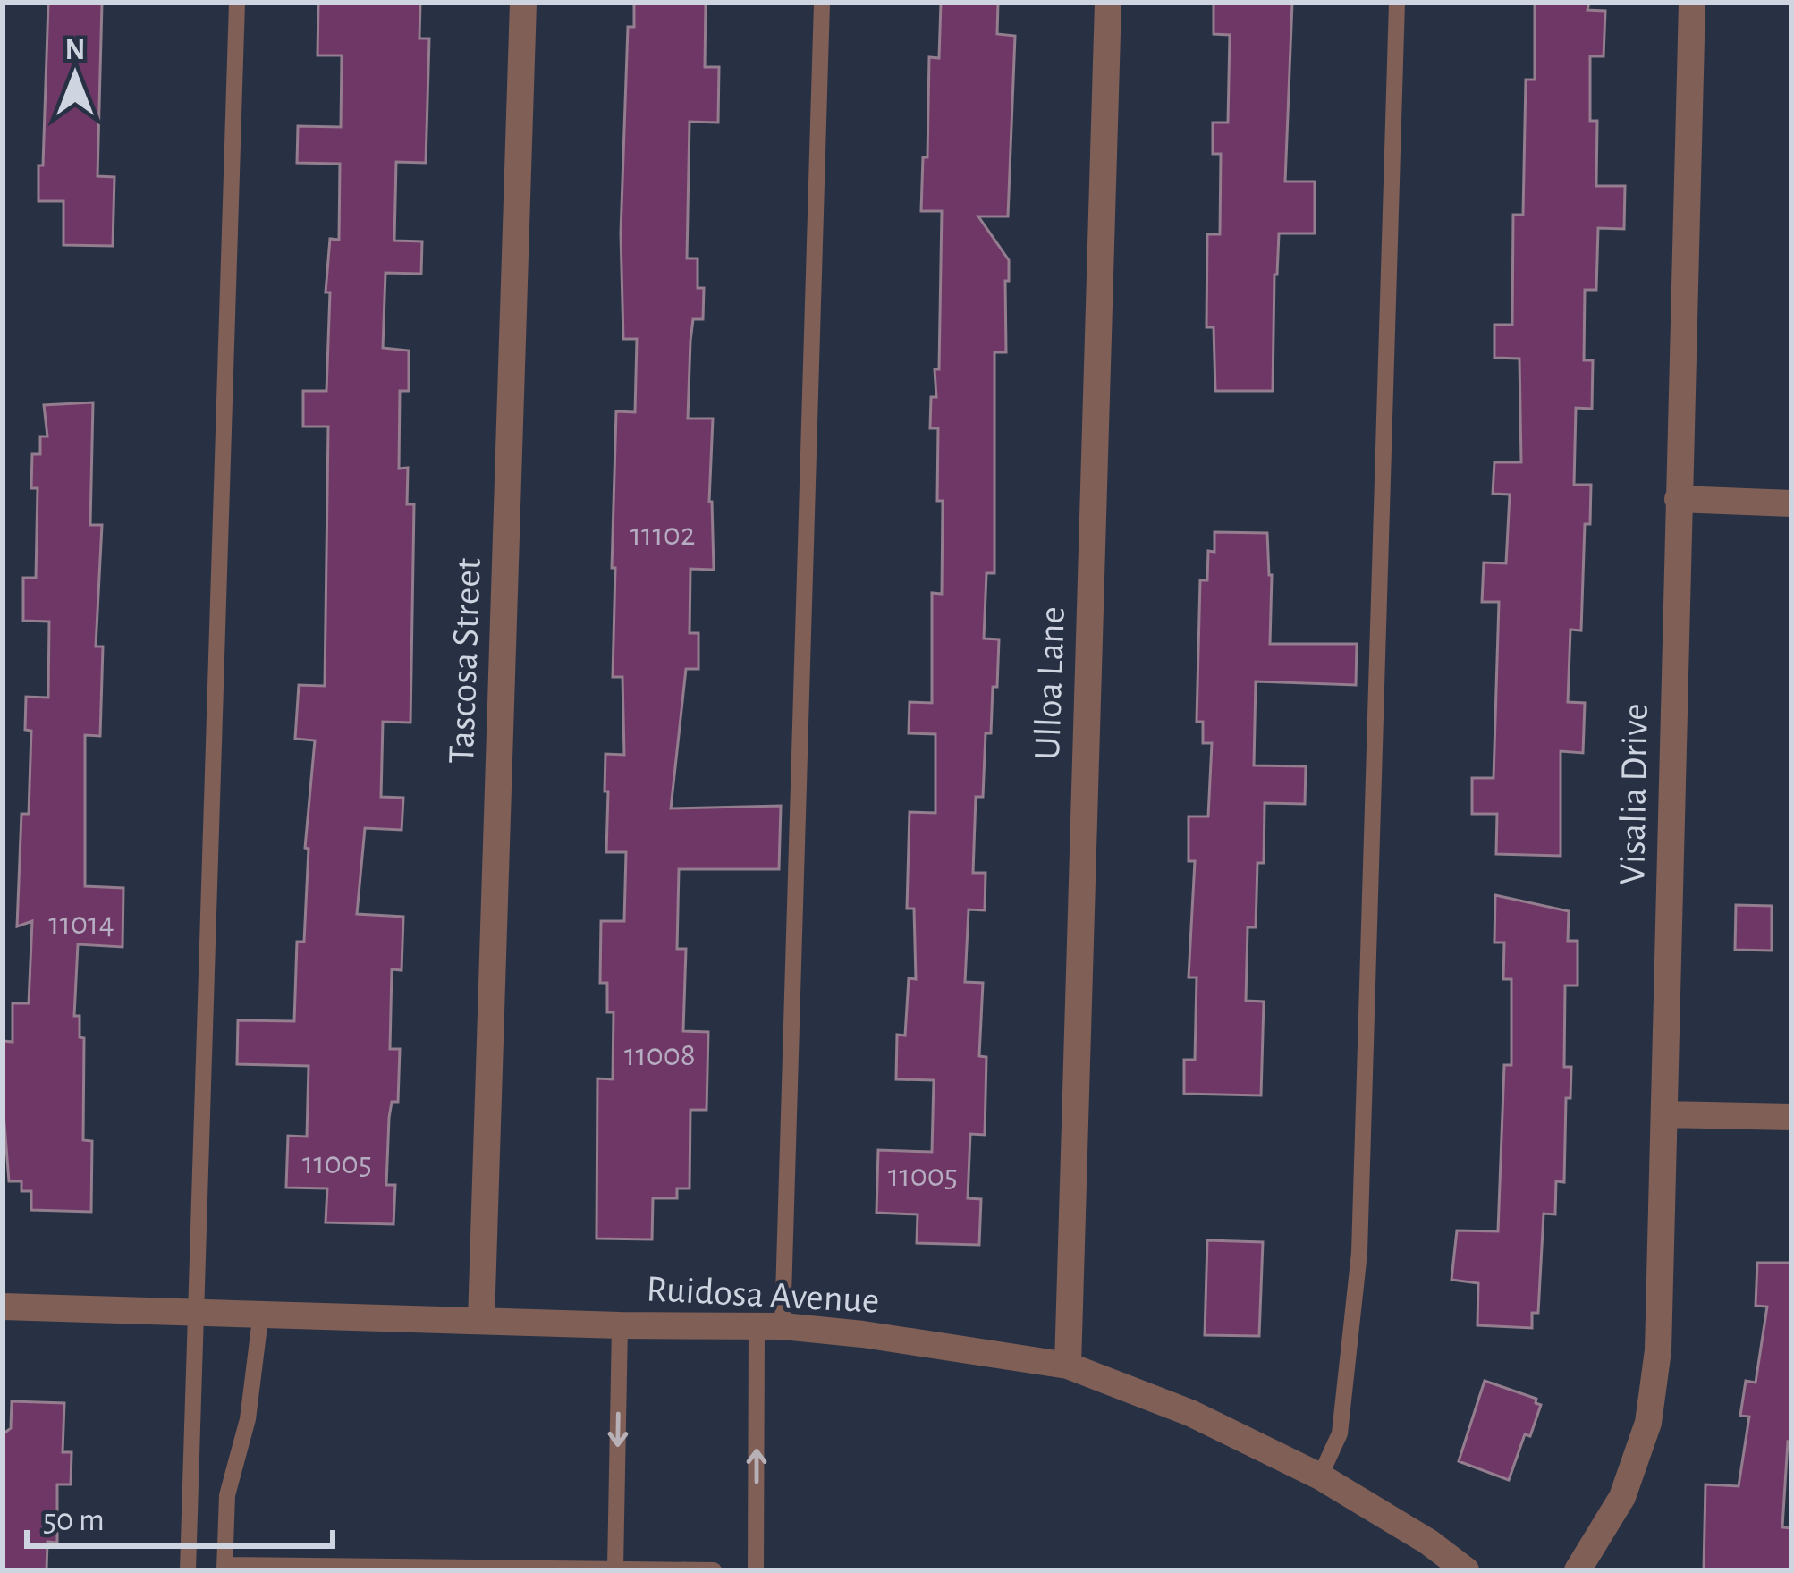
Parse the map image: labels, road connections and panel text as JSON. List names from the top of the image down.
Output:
{
  "streets": {
    "street": [
      "Tascosa Street",
      "Ulloa Lane",
      "Visalia Drive",
      "Ruidosa Avenue"
    ]
  },
  "crossings": [
    ["Tascosa Street", "Ruidosa Avenue"],
    ["Ulloa Lane", "Ruidosa Avenue"]
  ],
  "house_numbers": [
    "11102",
    "11014",
    "11008",
    "11005",
    "11005"
  ],
  "scale_bar": "50 m",
  "north": "top"
}
